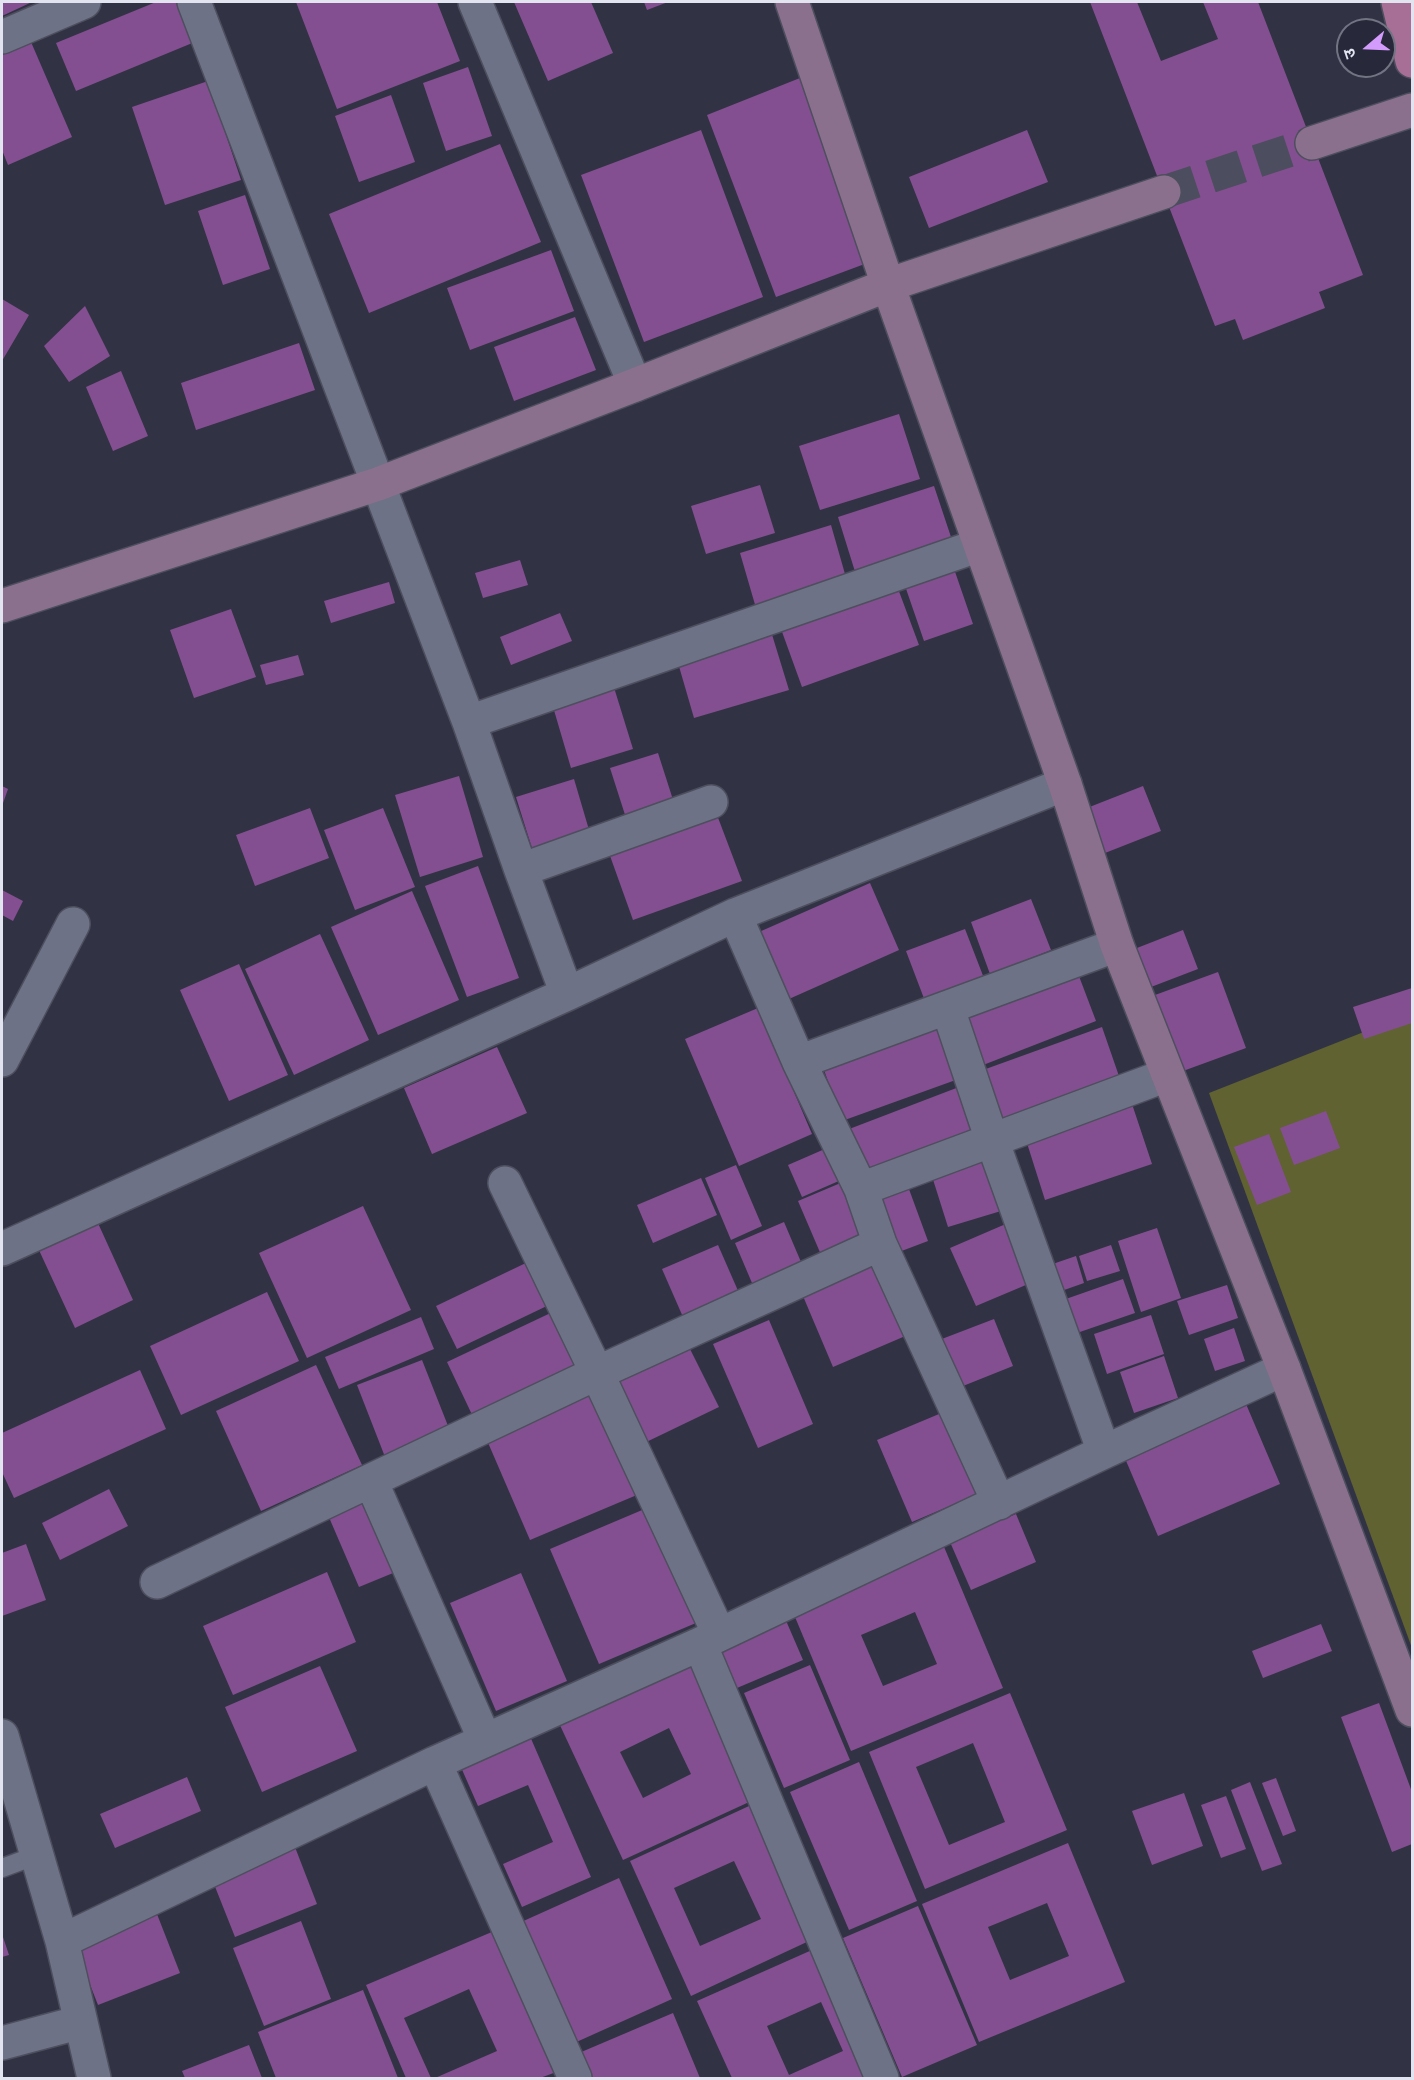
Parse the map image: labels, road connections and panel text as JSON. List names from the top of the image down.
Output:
{
  "north": "left"
}
